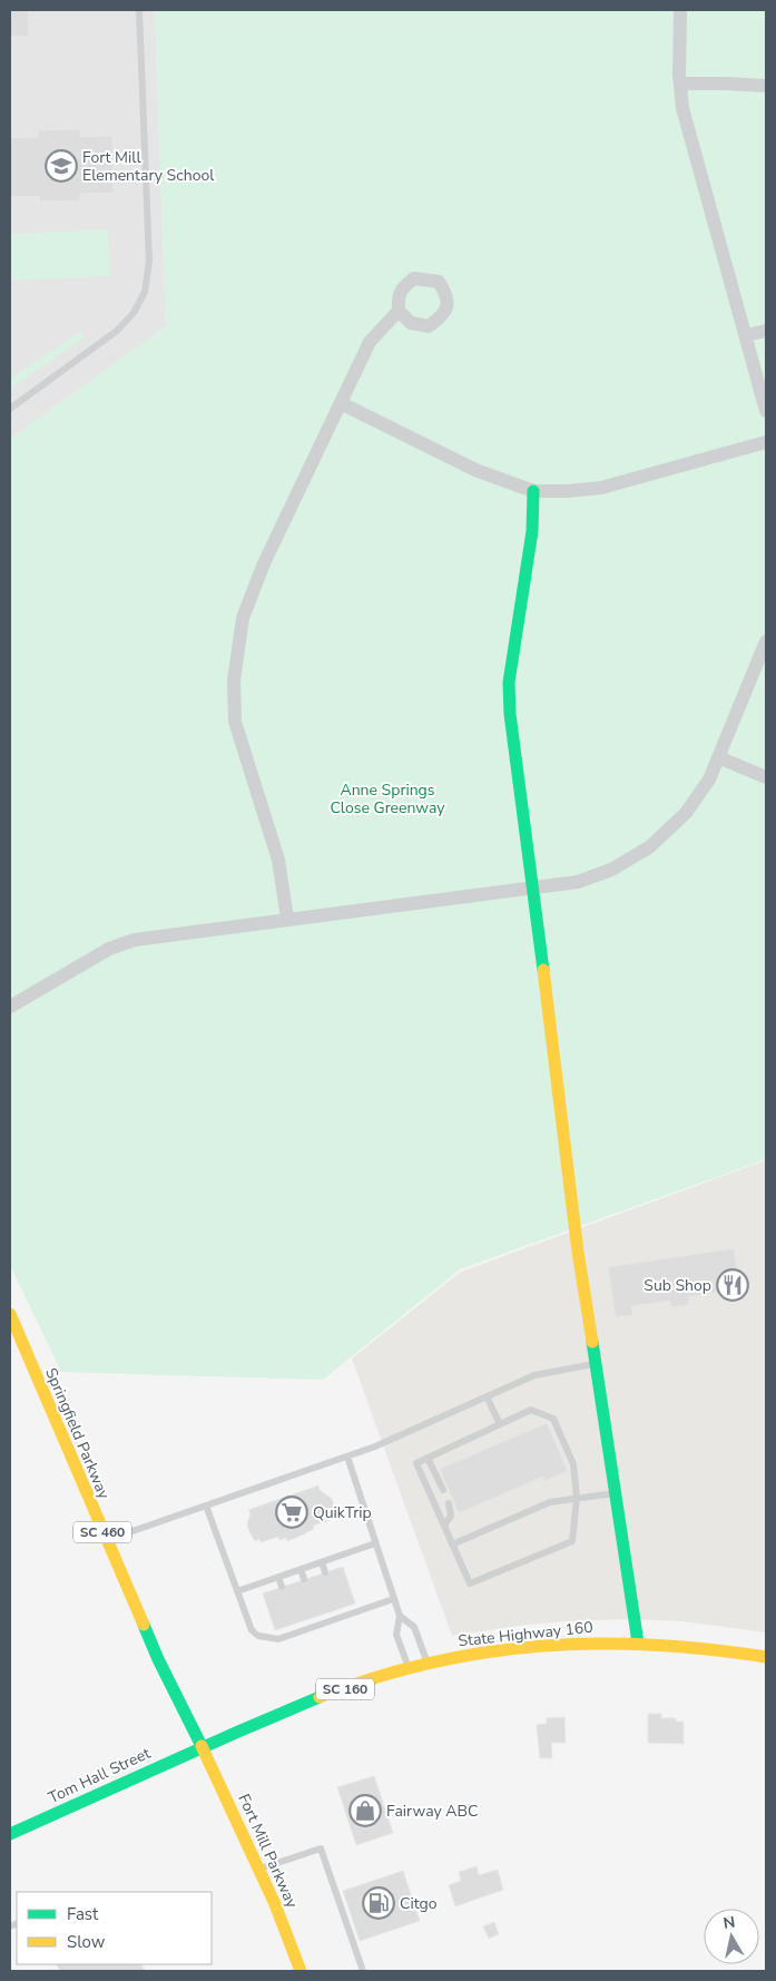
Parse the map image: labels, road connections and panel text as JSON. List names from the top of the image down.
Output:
{
  "streets": {
    "main road": [
      "Springfield Parkway",
      "SC 460",
      "State Highway 160",
      "SC 160",
      "Tom Hall Street",
      "Fort Mill Parkway"
    ]
  },
  "crossings": [
    ["Springfield Parkway", "State Highway 160"],
    ["Springfield Parkway", "Tom Hall Street"],
    ["Springfield Parkway", "Fort Mill Parkway"],
    ["State Highway 160", "Tom Hall Street"],
    ["State Highway 160", "Fort Mill Parkway"],
    ["Tom Hall Street", "Fort Mill Parkway"]
  ],
  "parks": ["Anne Springs Close Greenway"],
  "places": {
    "school or university": ["Fort Mill Elementary School"],
    "restaurant": ["Sub Shop"],
    "supermarket": ["QuikTrip"],
    "shop": ["Fairway ABC"],
    "fuel station": ["Citgo"]
  },
  "legend": ["Fast", "Slow"],
  "north": "top"
}
